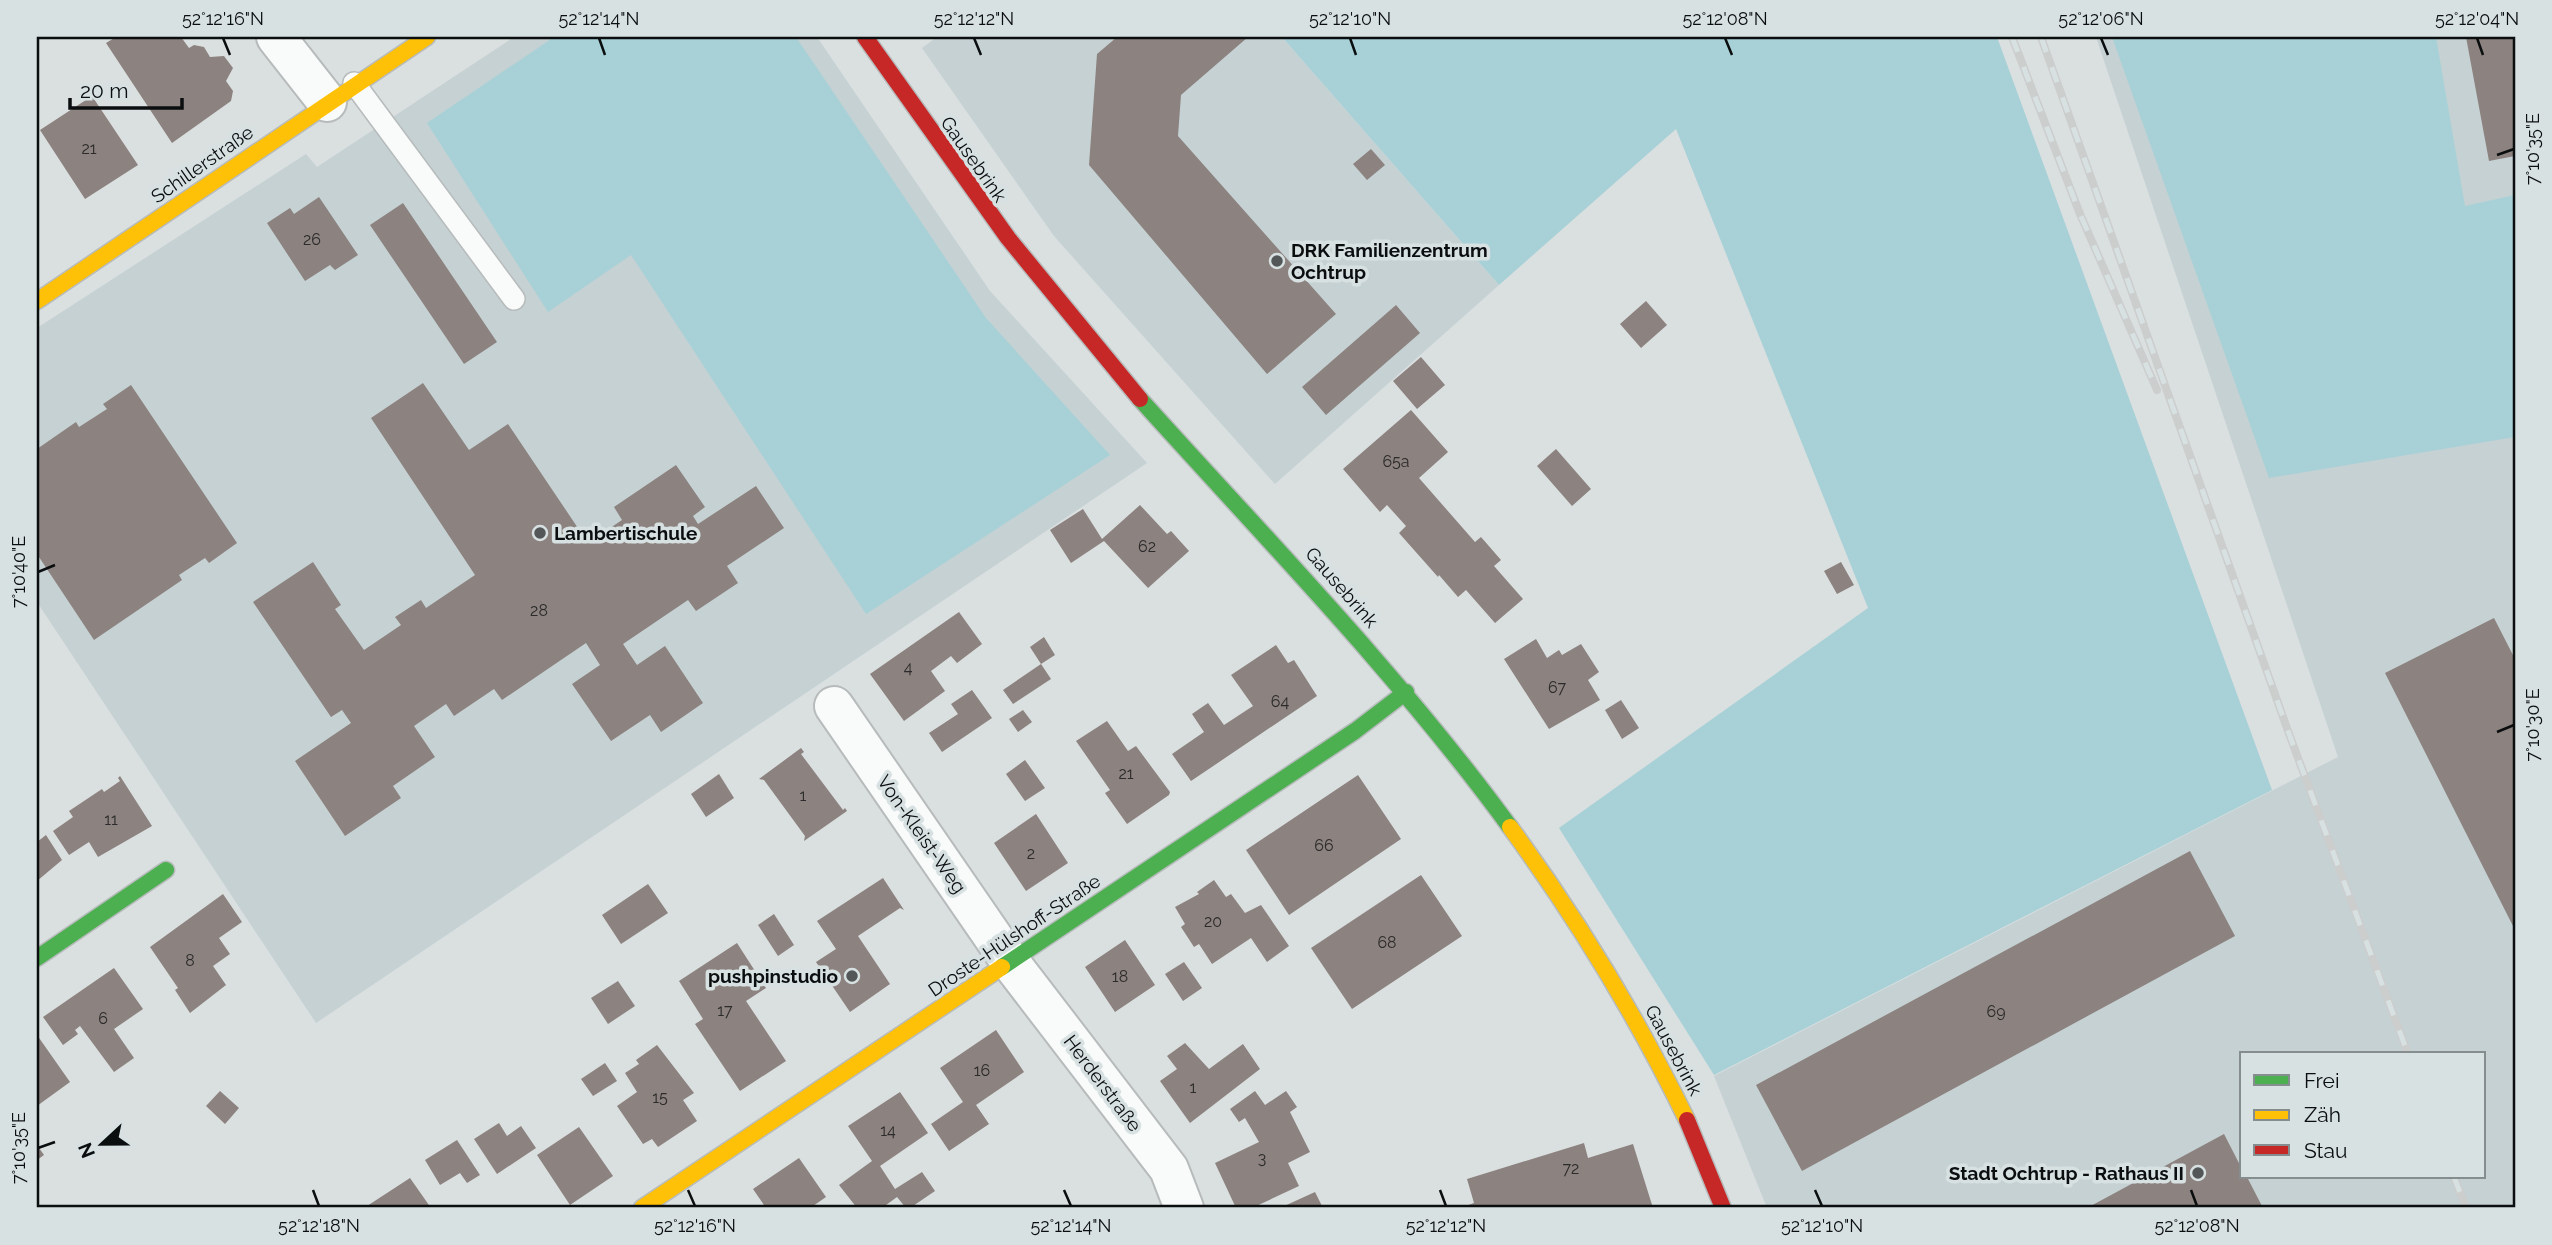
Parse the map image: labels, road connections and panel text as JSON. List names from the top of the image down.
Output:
{
  "streets": {
    "street": [
      "Gausebrink",
      "Schillerstraße",
      "Von-Kleist-Weg",
      "Droste-Hülshoff-Straße",
      "Herderstraße"
    ]
  },
  "crossings": [
    ["Gausebrink", "Droste-Hülshoff-Straße"],
    ["Von-Kleist-Weg", "Droste-Hülshoff-Straße"],
    ["Von-Kleist-Weg", "Herderstraße"],
    ["Droste-Hülshoff-Straße", "Herderstraße"]
  ],
  "places": [
    "DRK Familienzentrum Ochtrup",
    "Lambertischule",
    "pushpinstudio",
    "Stadt Ochtrup - Rathaus II"
  ],
  "house_numbers": [
    "21",
    "26",
    "65a",
    "62",
    "28",
    "4",
    "67",
    "64",
    "21",
    "1",
    "11",
    "66",
    "2",
    "20",
    "68",
    "8",
    "18",
    "17",
    "69",
    "6",
    "16",
    "1",
    "15",
    "14",
    "3",
    "72"
  ],
  "legend": ["Frei", "Zäh", "Stau"],
  "scale_bar": "20 m",
  "north": "left",
  "coordinates": [
    "52°12'16\"N",
    "52°12'14\"N",
    "52°12'12\"N",
    "52°12'10\"N",
    "52°12'08\"N",
    "52°12'06\"N",
    "52°12'04\"N",
    "7°10'35\"E",
    "7°10'40\"E",
    "7°10'30\"E",
    "52°12'18\"N"
  ]
}
